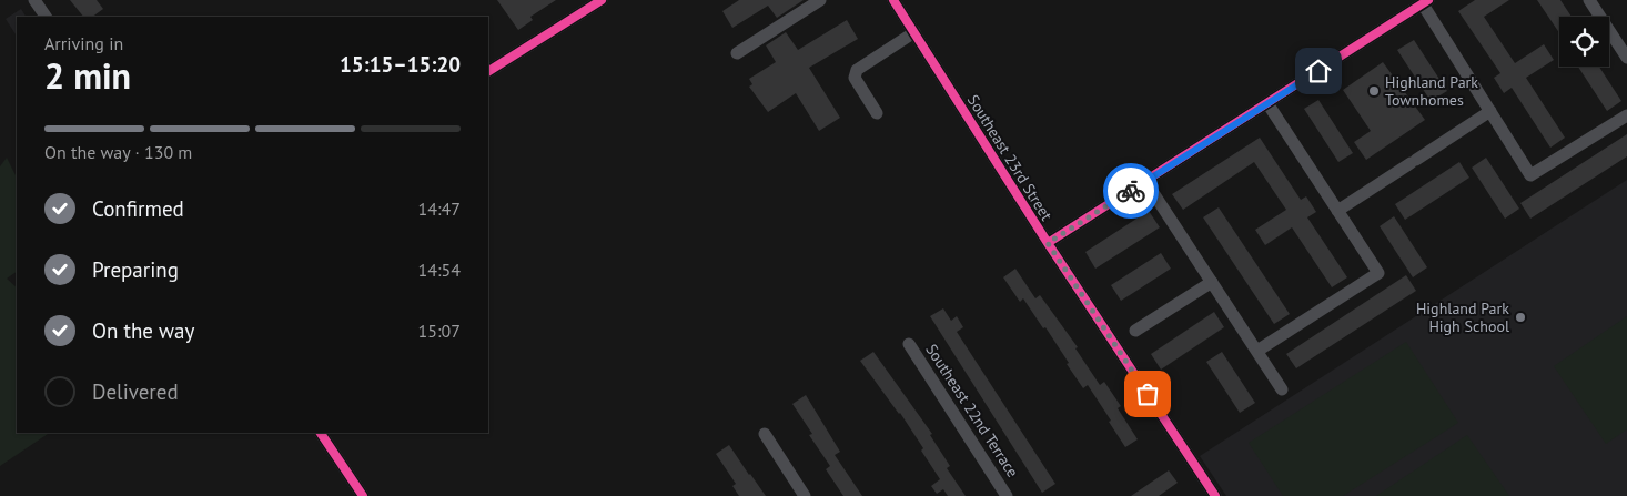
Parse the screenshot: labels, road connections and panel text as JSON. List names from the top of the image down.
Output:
{
  "streets": {
    "street": ["Southeast 23rd Street", "Southeast 22nd Terrace"]
  },
  "places": ["Highland Park Townhomes", "Highland Park High School"],
  "page": {
    "heading": ["2 min", "Arriving in", "15:15–15:20"],
    "bar": "On the way · 130 m",
    "list": [
      ["Confirmed", "14:47"],
      ["Preparing", "14:54"],
      ["On the way", "15:07"],
      "Delivered"
    ]
  }
}
